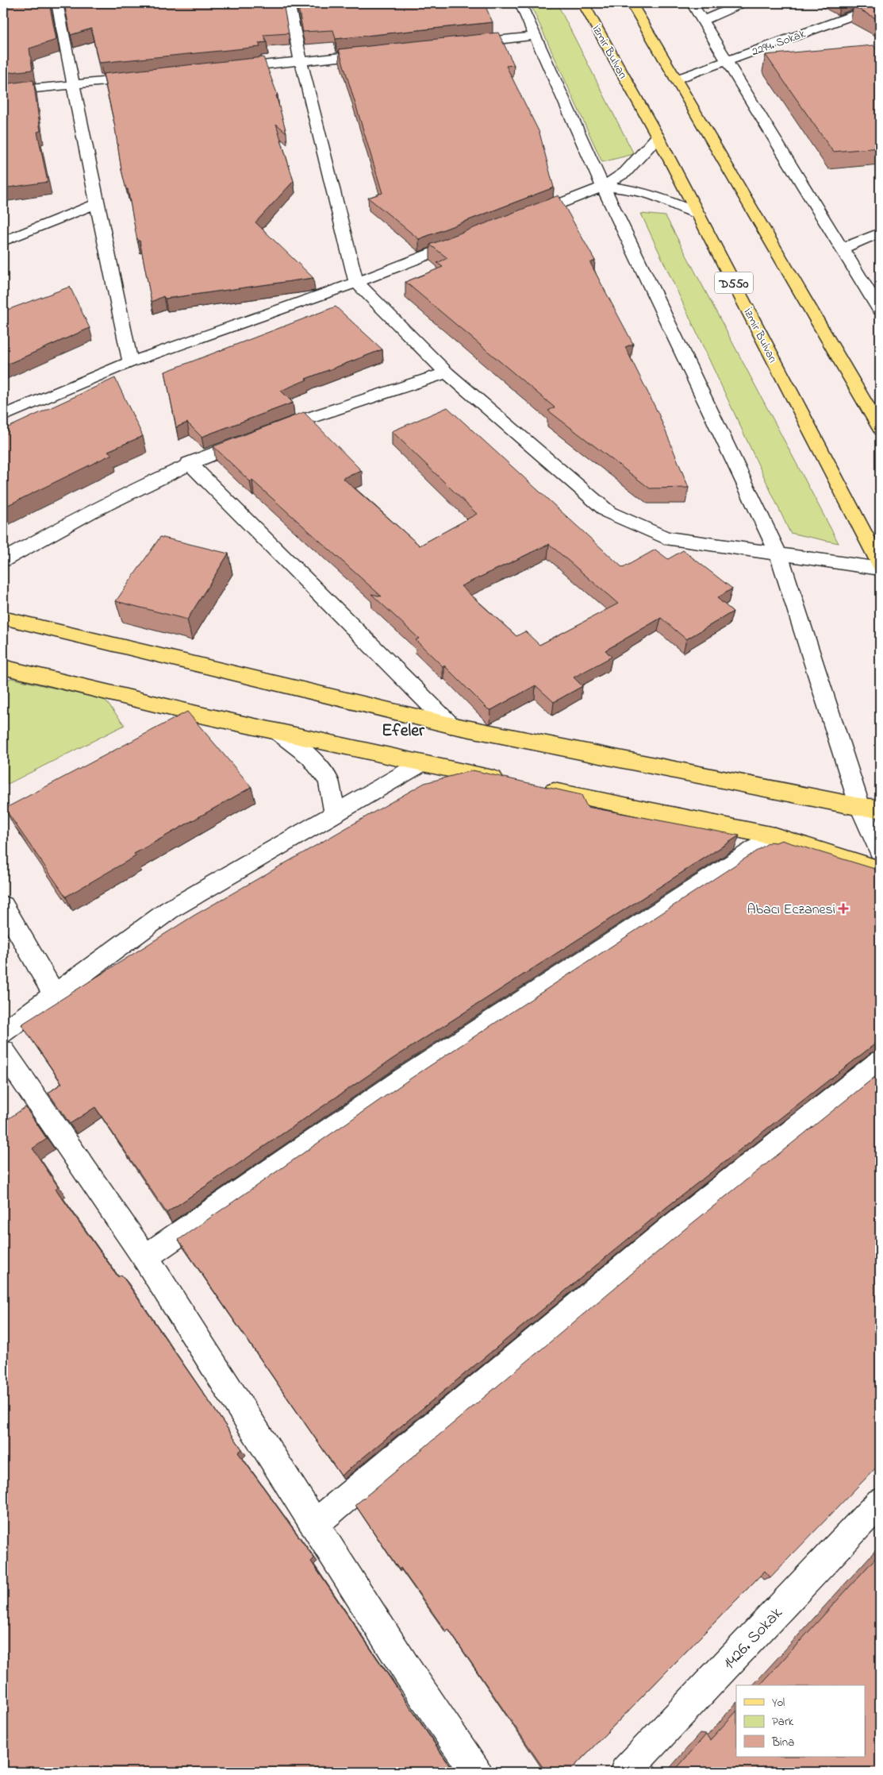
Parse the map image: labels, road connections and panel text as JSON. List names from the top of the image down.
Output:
{
  "streets": {
    "main road": ["İzmir Bulvarı", "D550"],
    "street": ["2294. Sokak", "1426. Sokak"]
  },
  "districts": ["Efeler"],
  "places": {
    "health": ["Abacı Eczanesi"]
  },
  "legend": ["Yol", "Park", "Bina"]
}
